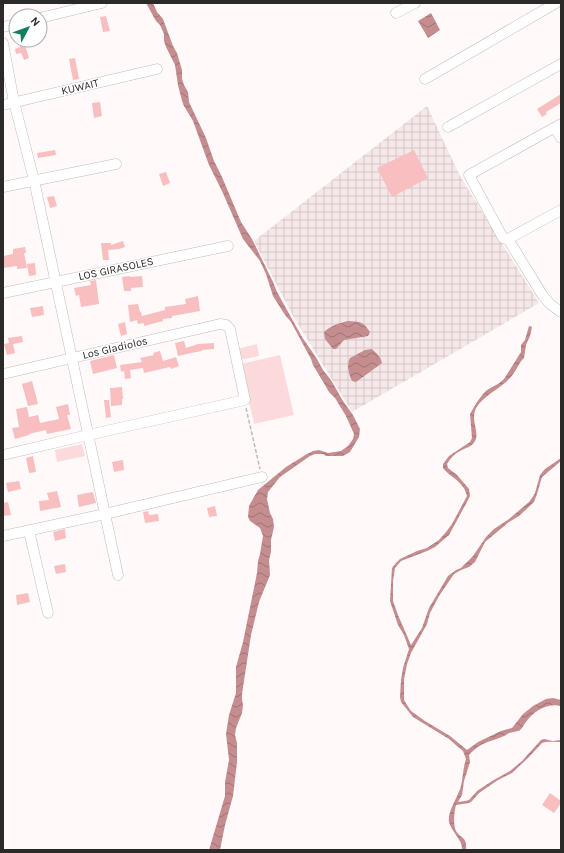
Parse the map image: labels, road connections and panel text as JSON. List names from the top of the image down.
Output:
{
  "streets": {
    "street": ["KUWAIT", "LOS GIRASOLES", "Los Gladiolos"]
  },
  "north": "top right"
}
